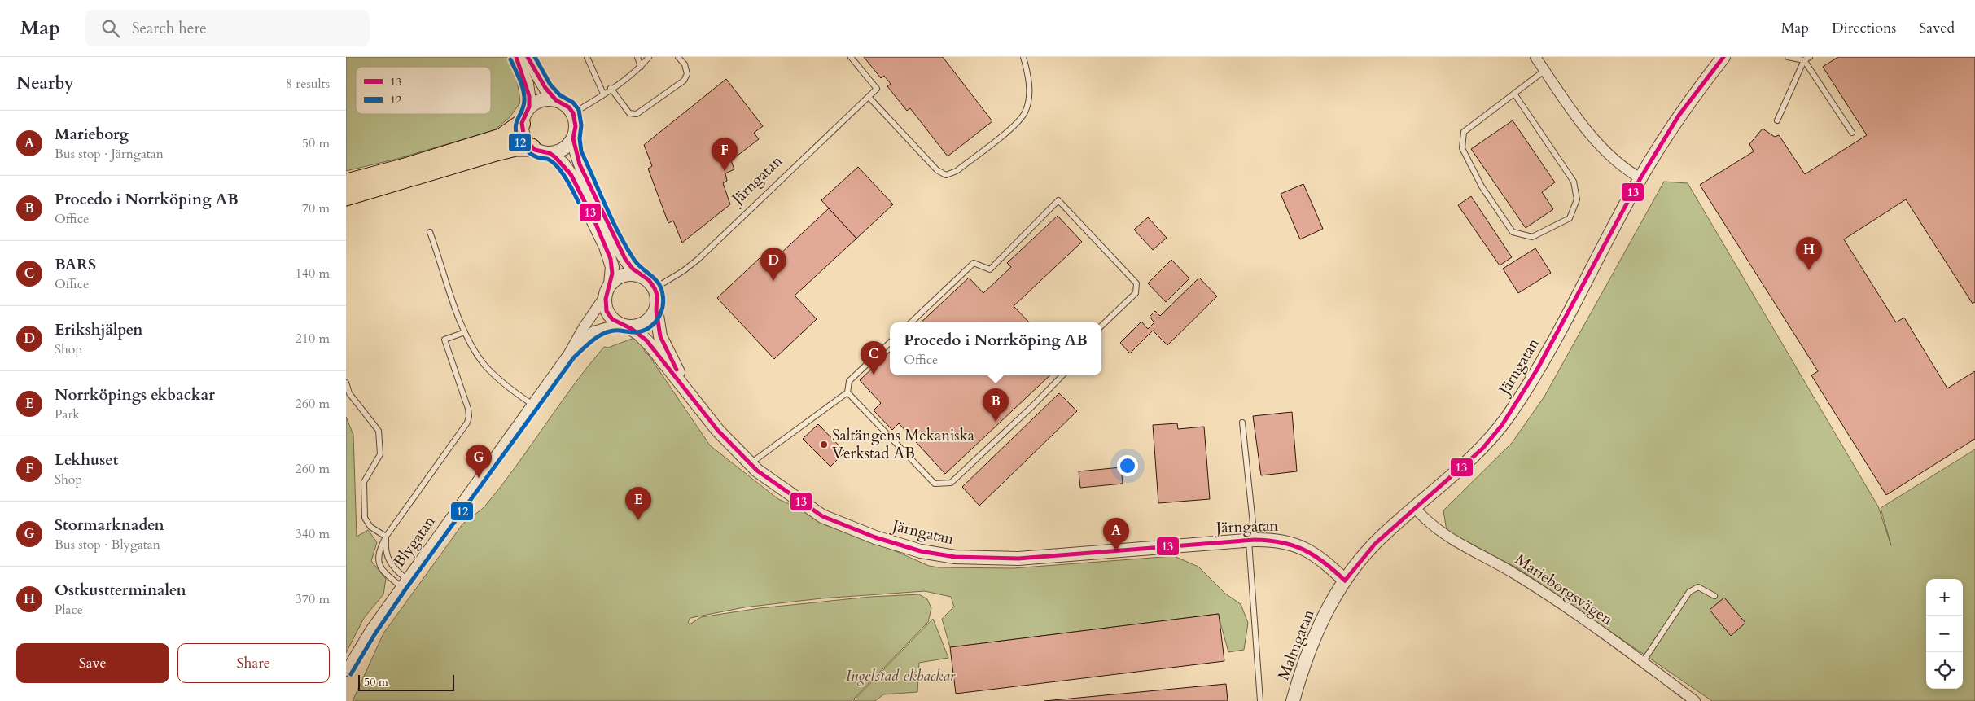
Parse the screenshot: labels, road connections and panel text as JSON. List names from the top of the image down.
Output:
{
  "streets": {
    "street": [
      "Järngatan",
      "Blygatan",
      "Marieborgsvägen",
      "Malmgatan"
    ]
  },
  "crossings": [
    ["Järngatan", "Blygatan"],
    ["Järngatan", "Marieborgsvägen"],
    ["Järngatan", "Malmgatan"]
  ],
  "parks": ["Ingelstad ekbackar"],
  "places": ["Saltängens Mekaniska Verkstad AB"],
  "lines": ["transit line 13", "transit line 12"],
  "legend": ["13", "12"],
  "scale_bar": "50 m",
  "page": {
    "header": "Map",
    "search": "Search here",
    "nav": ["Map", "Directions", "Saved"],
    "heading": ["Nearby", "8 results"],
    "list": [
      {
        "mark": "A",
        "name": "Marieborg",
        "note": "Bus stop · Järngatan",
        "value": "50 m"
      },
      {
        "mark": "B",
        "name": "Procedo i Norrköping AB",
        "note": "Office",
        "value": "70 m"
      },
      {
        "mark": "C",
        "name": "BARS",
        "note": "Office",
        "value": "140 m"
      },
      {
        "mark": "D",
        "name": "Erikshjälpen",
        "note": "Shop",
        "value": "210 m"
      },
      {
        "mark": "E",
        "name": "Norrköpings ekbackar",
        "note": "Park",
        "value": "260 m"
      },
      {
        "mark": "F",
        "name": "Lekhuset",
        "note": "Shop",
        "value": "260 m"
      },
      {
        "mark": "G",
        "name": "Stormarknaden",
        "note": "Bus stop · Blygatan",
        "value": "340 m"
      },
      {
        "mark": "H",
        "name": "Ostkustterminalen",
        "note": "Place",
        "value": "370 m"
      }
    ],
    "pins": [
      "F",
      "H",
      "D",
      "C",
      "B",
      "G",
      "E",
      "A"
    ],
    "popup": ["Procedo i Norrköping AB", "Office"],
    "map_buttons": ["+", "−"],
    "buttons": ["Save", "Share"],
    "scale": "50 m"
  }
}
